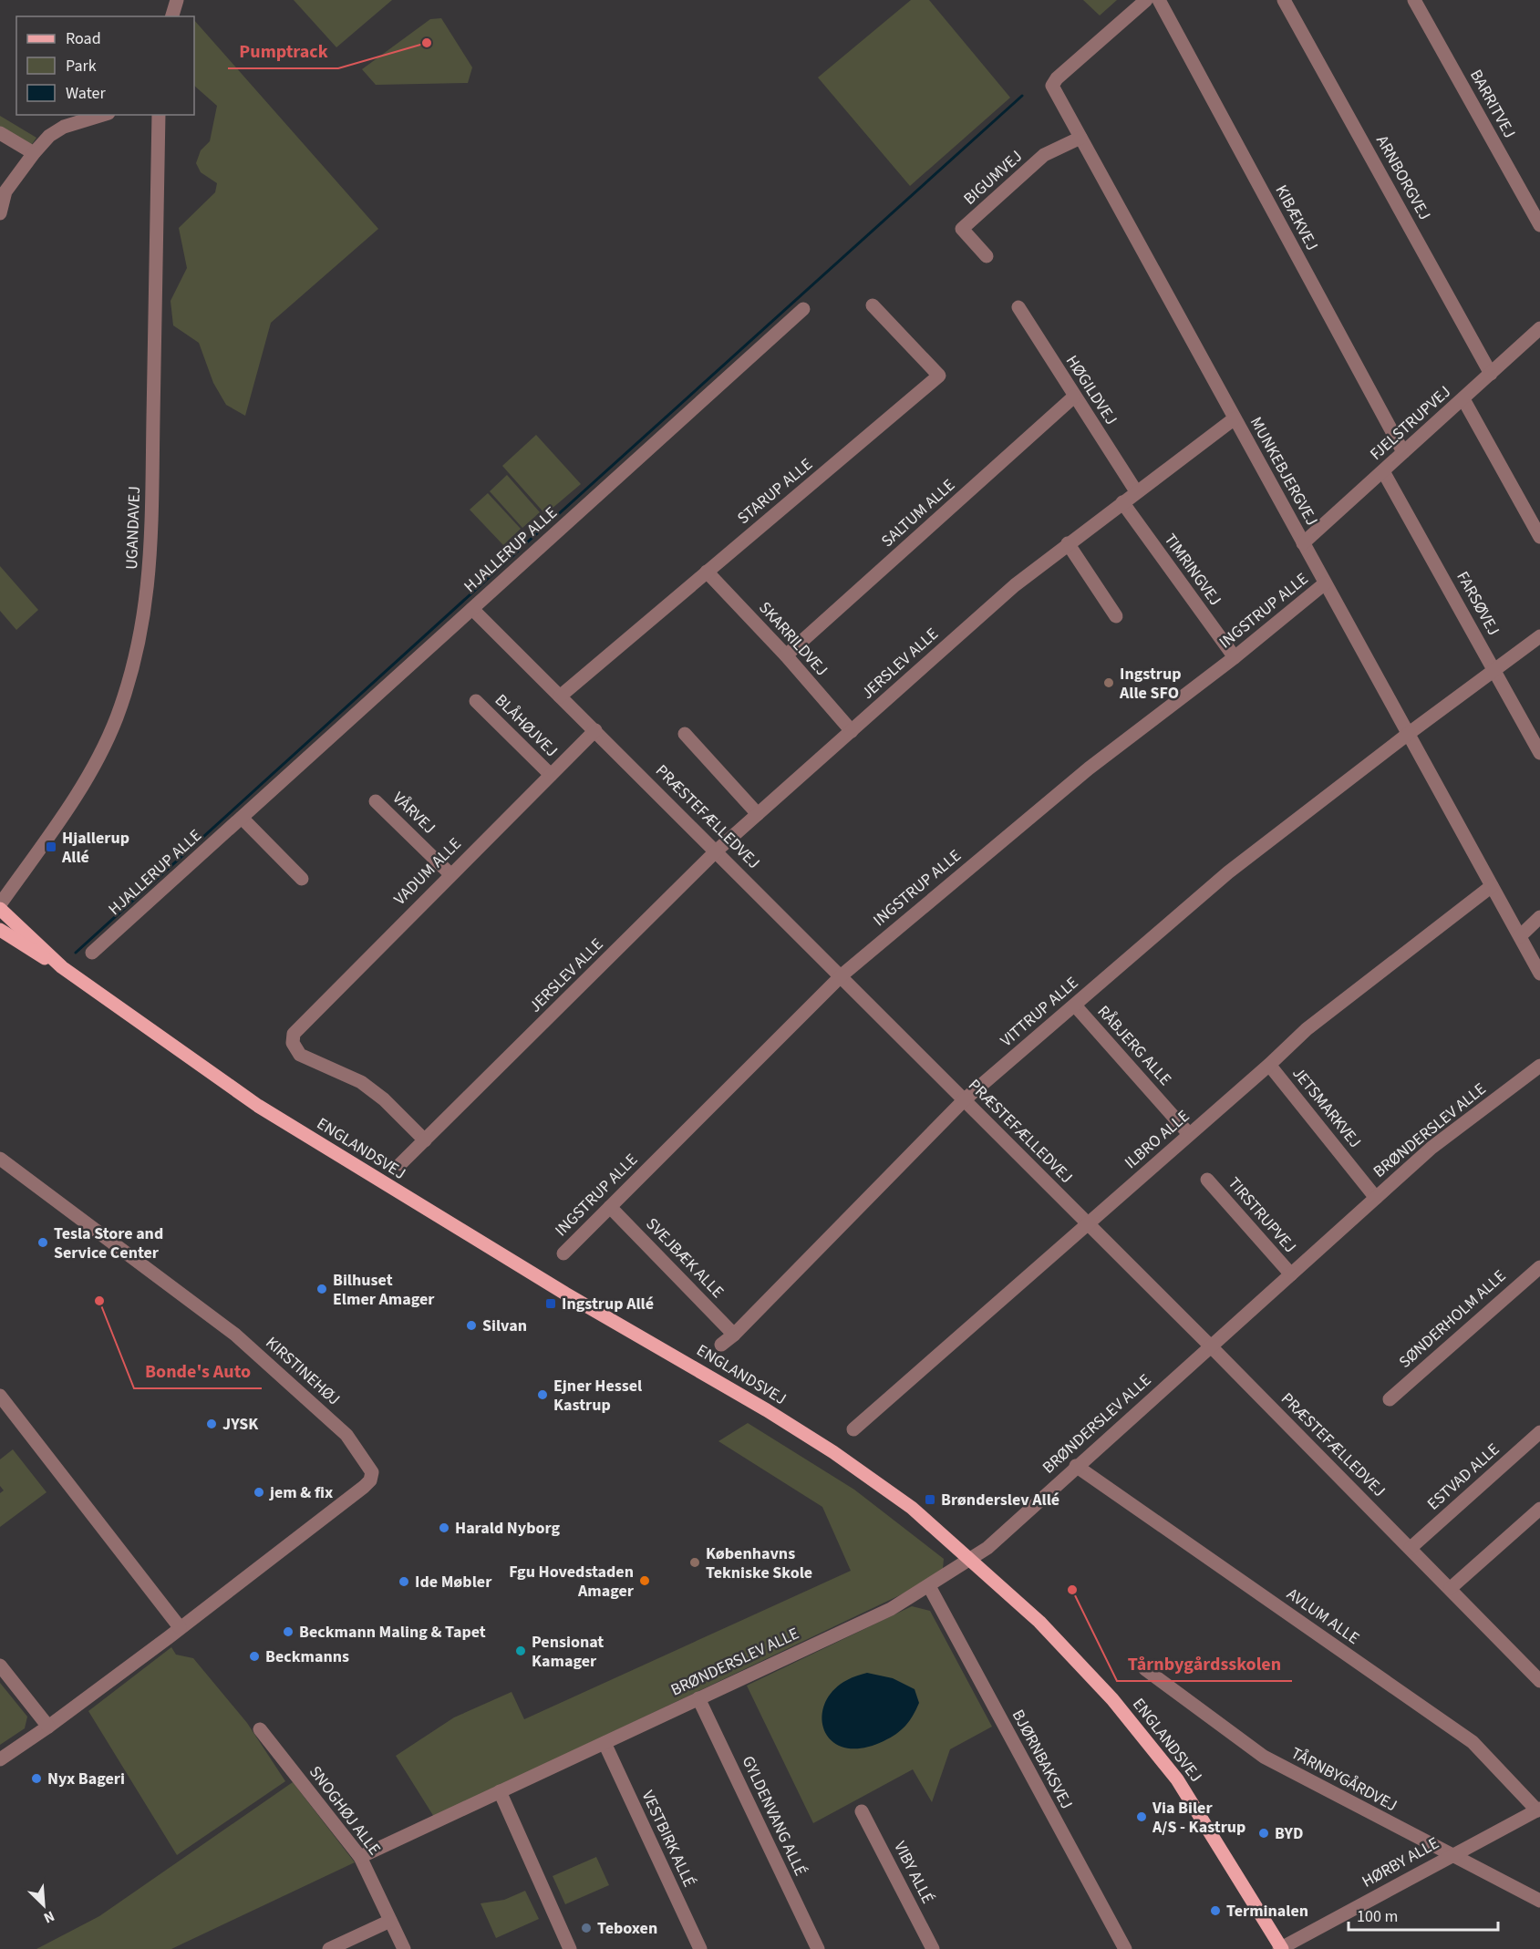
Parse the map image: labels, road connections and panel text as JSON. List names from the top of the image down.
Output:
{
  "streets": {
    "main road": ["ENGLANDSVEJ"],
    "street": [
      "BARRITVEJ",
      "BIGUMVEJ",
      "ARNBORGVEJ",
      "KIBÆKVEJ",
      "HØGILDVEJ",
      "FJELSTRUPVEJ",
      "MUNKEBJERGVEJ",
      "STARUP ALLE",
      "SALTUM ALLE",
      "UGANDAVEJ",
      "HJALLERUP ALLE",
      "TIMRINGVEJ",
      "FARSØVEJ",
      "INGSTRUP ALLE",
      "SKARRILDVEJ",
      "JERSLEV ALLE",
      "BLÅHØJVEJ",
      "VÅRVEJ",
      "PRÆSTEFÆLLEDVEJ",
      "VADUM ALLE",
      "VITTRUP ALLE",
      "RÅBJERG ALLE",
      "JETSMARKVEJ",
      "BRØNDERSLEV ALLE",
      "ILBRO ALLE",
      "TIRSTRUPVEJ",
      "SVEJBÆK ALLE",
      "SØNDERHOLM ALLE",
      "KIRSTINEHØJ",
      "ESTVAD ALLE",
      "AVLUM ALLE",
      "BJØRNBAKSVEJ",
      "TÅRNBYGÅRDVEJ",
      "SNOGHØJ ALLE",
      "GYLDENVANG ALLÉ",
      "VESTBIRK ALLÉ",
      "HØRBY ALLE",
      "VIBY ALLÉ"
    ]
  },
  "crossings": [
    ["BIGUMVEJ", "MUNKEBJERGVEJ"],
    ["ARNBORGVEJ", "FJELSTRUPVEJ"],
    ["KIBÆKVEJ", "FJELSTRUPVEJ"],
    ["HØGILDVEJ", "SALTUM ALLE"],
    ["HØGILDVEJ", "JERSLEV ALLE"],
    ["FJELSTRUPVEJ", "MUNKEBJERGVEJ"],
    ["FJELSTRUPVEJ", "FARSØVEJ"],
    ["MUNKEBJERGVEJ", "INGSTRUP ALLE"],
    ["MUNKEBJERGVEJ", "JERSLEV ALLE"],
    ["MUNKEBJERGVEJ", "VITTRUP ALLE"],
    ["MUNKEBJERGVEJ", "ILBRO ALLE"],
    ["STARUP ALLE", "SKARRILDVEJ"],
    ["STARUP ALLE", "PRÆSTEFÆLLEDVEJ"],
    ["SALTUM ALLE", "SKARRILDVEJ"],
    ["HJALLERUP ALLE", "PRÆSTEFÆLLEDVEJ"],
    ["TIMRINGVEJ", "INGSTRUP ALLE"],
    ["TIMRINGVEJ", "JERSLEV ALLE"],
    ["FARSØVEJ", "VITTRUP ALLE"],
    ["INGSTRUP ALLE", "PRÆSTEFÆLLEDVEJ"],
    ["INGSTRUP ALLE", "SVEJBÆK ALLE"],
    ["SKARRILDVEJ", "JERSLEV ALLE"],
    ["JERSLEV ALLE", "PRÆSTEFÆLLEDVEJ"],
    ["JERSLEV ALLE", "VADUM ALLE"],
    ["BLÅHØJVEJ", "VADUM ALLE"],
    ["VÅRVEJ", "VADUM ALLE"],
    ["PRÆSTEFÆLLEDVEJ", "VADUM ALLE"],
    ["PRÆSTEFÆLLEDVEJ", "VITTRUP ALLE"],
    ["PRÆSTEFÆLLEDVEJ", "BRØNDERSLEV ALLE"],
    ["PRÆSTEFÆLLEDVEJ", "ILBRO ALLE"],
    ["PRÆSTEFÆLLEDVEJ", "ESTVAD ALLE"],
    ["VITTRUP ALLE", "RÅBJERG ALLE"],
    ["VITTRUP ALLE", "SVEJBÆK ALLE"],
    ["RÅBJERG ALLE", "ILBRO ALLE"],
    ["JETSMARKVEJ", "BRØNDERSLEV ALLE"],
    ["JETSMARKVEJ", "ILBRO ALLE"],
    ["BRØNDERSLEV ALLE", "ENGLANDSVEJ"],
    ["BRØNDERSLEV ALLE", "TIRSTRUPVEJ"],
    ["BRØNDERSLEV ALLE", "AVLUM ALLE"],
    ["BRØNDERSLEV ALLE", "BJØRNBAKSVEJ"],
    ["BRØNDERSLEV ALLE", "SNOGHØJ ALLE"],
    ["BRØNDERSLEV ALLE", "GYLDENVANG ALLÉ"],
    ["BRØNDERSLEV ALLE", "VESTBIRK ALLÉ"],
    ["ENGLANDSVEJ", "HØRBY ALLE"],
    ["AVLUM ALLE", "HØRBY ALLE"],
    ["TÅRNBYGÅRDVEJ", "HØRBY ALLE"]
  ],
  "places": {
    "other": [
      "Pumptrack",
      "Ingstrup Alle SFO",
      "Tesla Store and Service Center",
      "Bilhuset Elmer Amager",
      "Bonde's Auto",
      "Silvan",
      "Ejner Hessel Kastrup",
      "JYSK",
      "jem & fix",
      "Harald Nyborg",
      "Københavns Tekniske Skole",
      "Fgu Hovedstaden Amager",
      "Ide Møbler",
      "Tårnbygårdsskolen",
      "Beckmann Maling & Tapet",
      "Pensionat Kamager",
      "Beckmanns",
      "Nyx Bageri",
      "Via Biler A/S - Kastrup",
      "BYD",
      "Terminalen",
      "Teboxen"
    ],
    "transit": ["Hjallerup Allé", "Ingstrup Allé", "Brønderslev Allé"]
  },
  "legend": ["Road", "Park", "Water"],
  "scale_bar": "100 m",
  "north": "bottom right"
}
